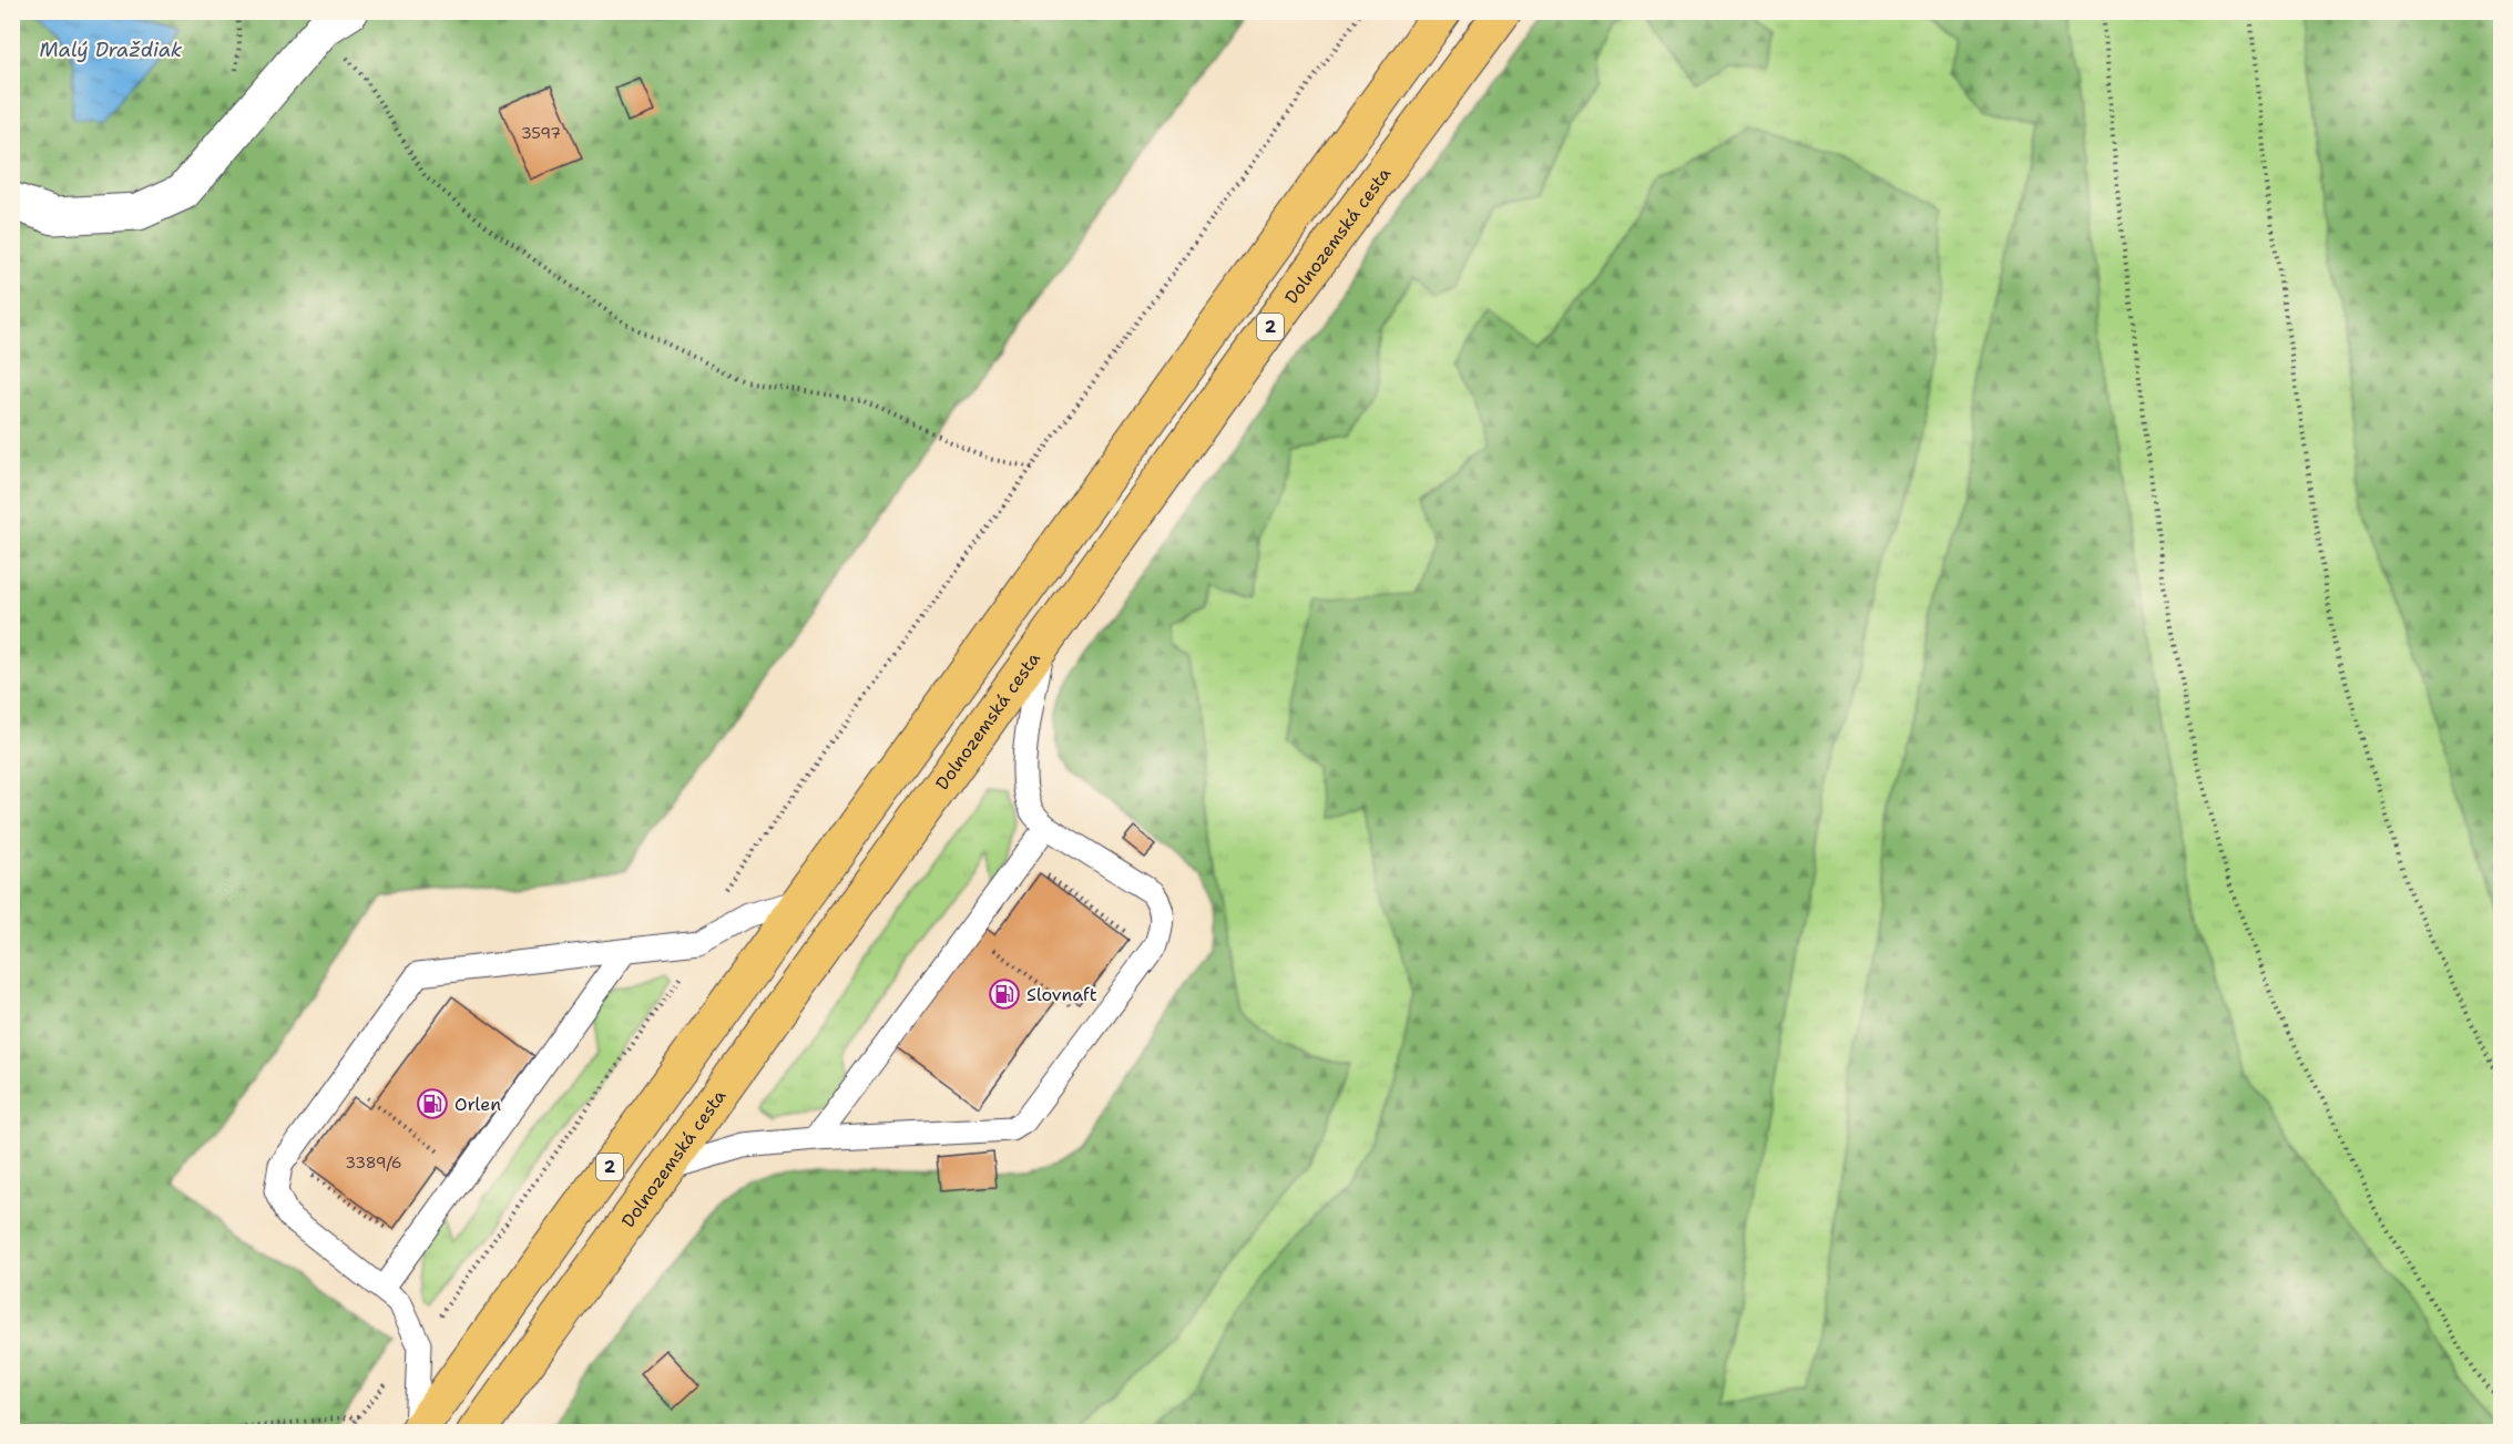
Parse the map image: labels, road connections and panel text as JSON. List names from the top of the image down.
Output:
{
  "streets": {
    "main road": ["Dolnozemská cesta", "2"]
  },
  "water": ["Malý Draždiak"],
  "places": {
    "fuel station": ["Slovnaft", "Orlen"]
  },
  "house_numbers": ["3597", "3389/6"]
}
